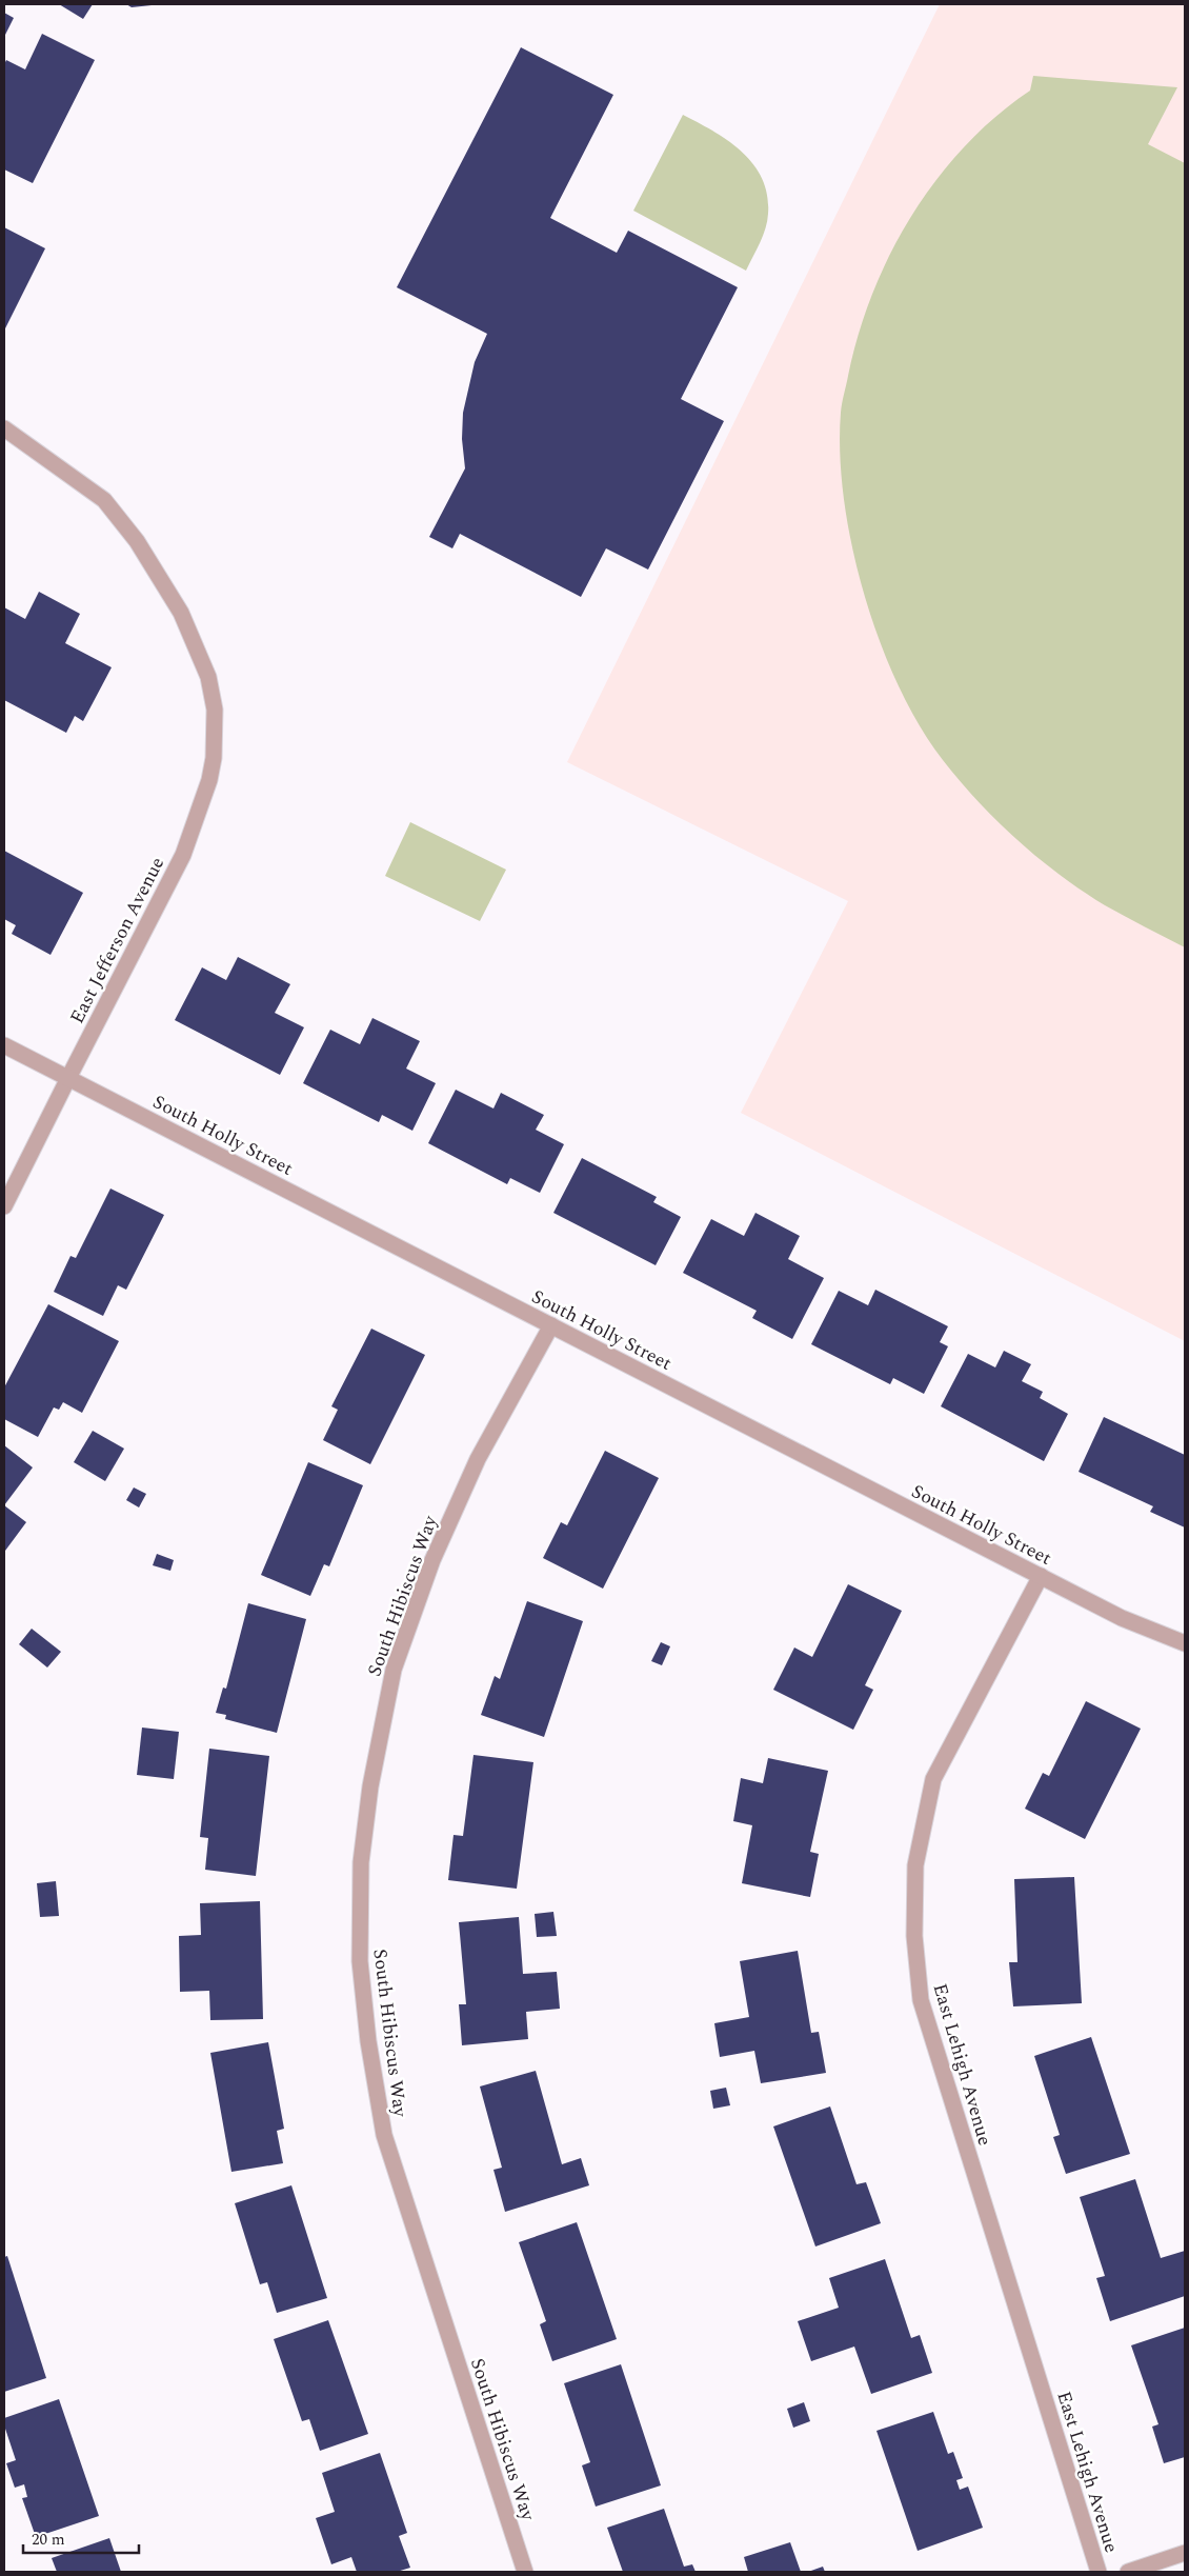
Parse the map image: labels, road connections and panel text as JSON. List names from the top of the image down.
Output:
{
  "streets": {
    "street": [
      "East Jefferson Avenue",
      "South Holly Street",
      "South Hibiscus Way",
      "East Lehigh Avenue"
    ]
  },
  "crossings": [
    ["East Jefferson Avenue", "South Holly Street"],
    ["South Holly Street", "South Hibiscus Way"],
    ["South Holly Street", "East Lehigh Avenue"]
  ],
  "scale_bar": "20 m"
}
